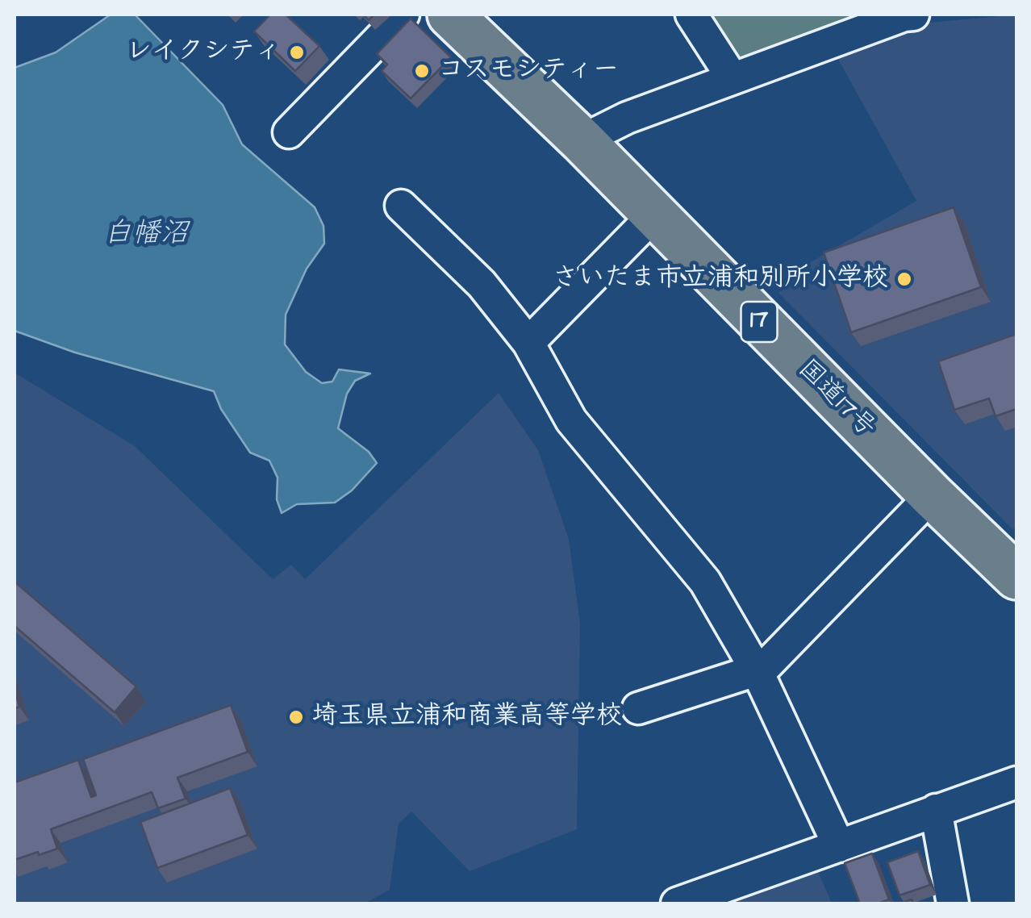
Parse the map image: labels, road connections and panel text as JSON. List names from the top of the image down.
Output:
{
  "streets": {
    "highway": ["17", "国道17号"]
  },
  "water": ["白幡沼"],
  "places": [
    "レイクシティ",
    "コスモシティー",
    "さいたま市立浦和別所小学校",
    "埼玉県立浦和商業高等学校"
  ]
}
